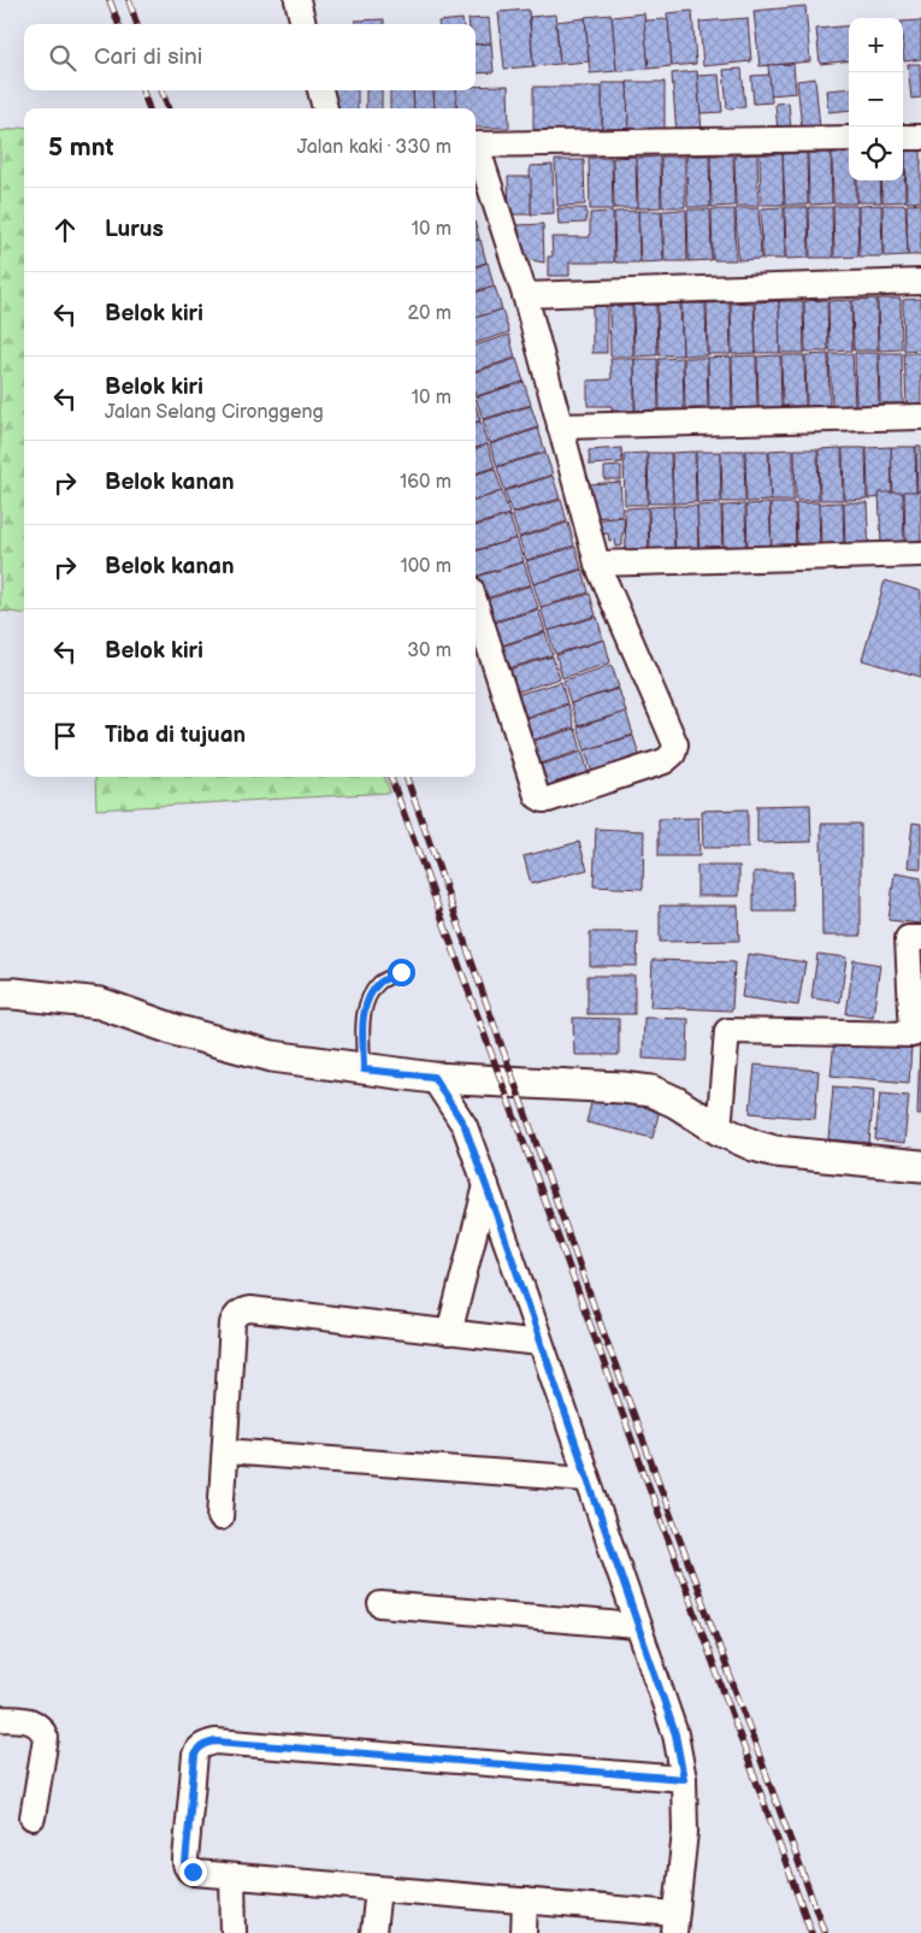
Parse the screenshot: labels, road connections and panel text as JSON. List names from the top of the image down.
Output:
{
  "page": {
    "map_buttons": ["+", "−"],
    "search": "Cari di sini",
    "heading": ["5 mnt", "Jalan kaki · 330 m"],
    "list": [
      ["Lurus", "10 m"],
      ["Belok kiri", "20 m"],
      ["Belok kiri", "Jalan Selang Cironggeng", "10 m"],
      ["Belok kanan", "160 m"],
      ["Belok kanan", "100 m"],
      ["Belok kiri", "30 m"],
      "Tiba di tujuan"
    ]
  }
}
